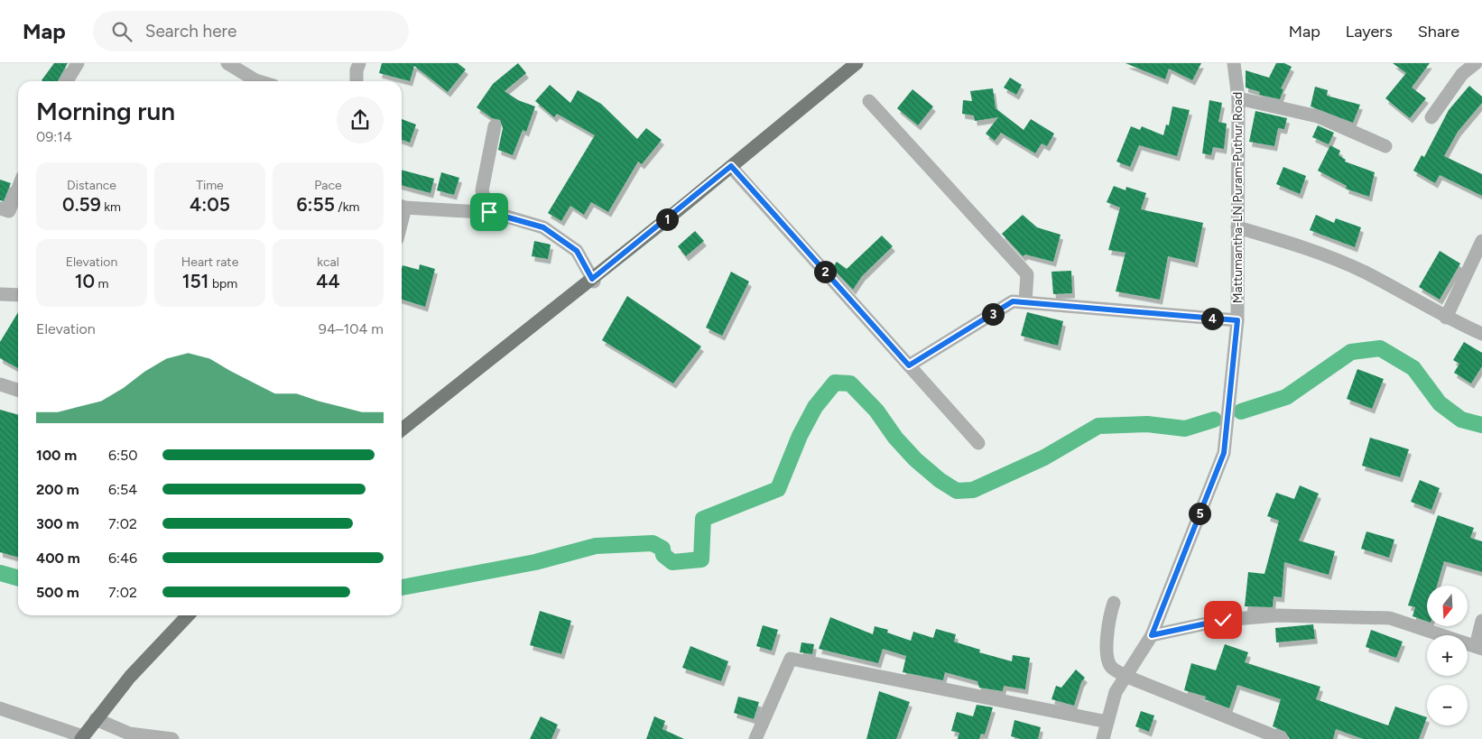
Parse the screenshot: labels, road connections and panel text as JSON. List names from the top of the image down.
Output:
{
  "streets": {
    "street": ["Mattumantha-LN Puram-Puthur Road"]
  },
  "north": "bottom",
  "page": {
    "header": "Map",
    "search": "Search here",
    "nav": ["Map", "Layers", "Share"],
    "heading": ["Morning run", "09:14"],
    "stats": [
      ["Distance", "0.59 km"],
      ["Time", "4:05"],
      ["Pace", "6:55 /km"],
      ["Elevation", "10 m"],
      ["Heart rate", "151 bpm"],
      ["kcal", "44"]
    ],
    "pins": [
      "1",
      "2",
      "3",
      "4",
      "5"
    ],
    "chart": ["Elevation", "94–104 m"],
    "list": [
      {
        "name": "100 m",
        "note": "6:50"
      },
      {
        "name": "200 m",
        "note": "6:54"
      },
      {
        "name": "300 m",
        "note": "7:02"
      },
      {
        "name": "400 m",
        "note": "6:46"
      },
      {
        "name": "500 m",
        "note": "7:02"
      }
    ],
    "map_buttons": ["+", "−"]
  }
}
